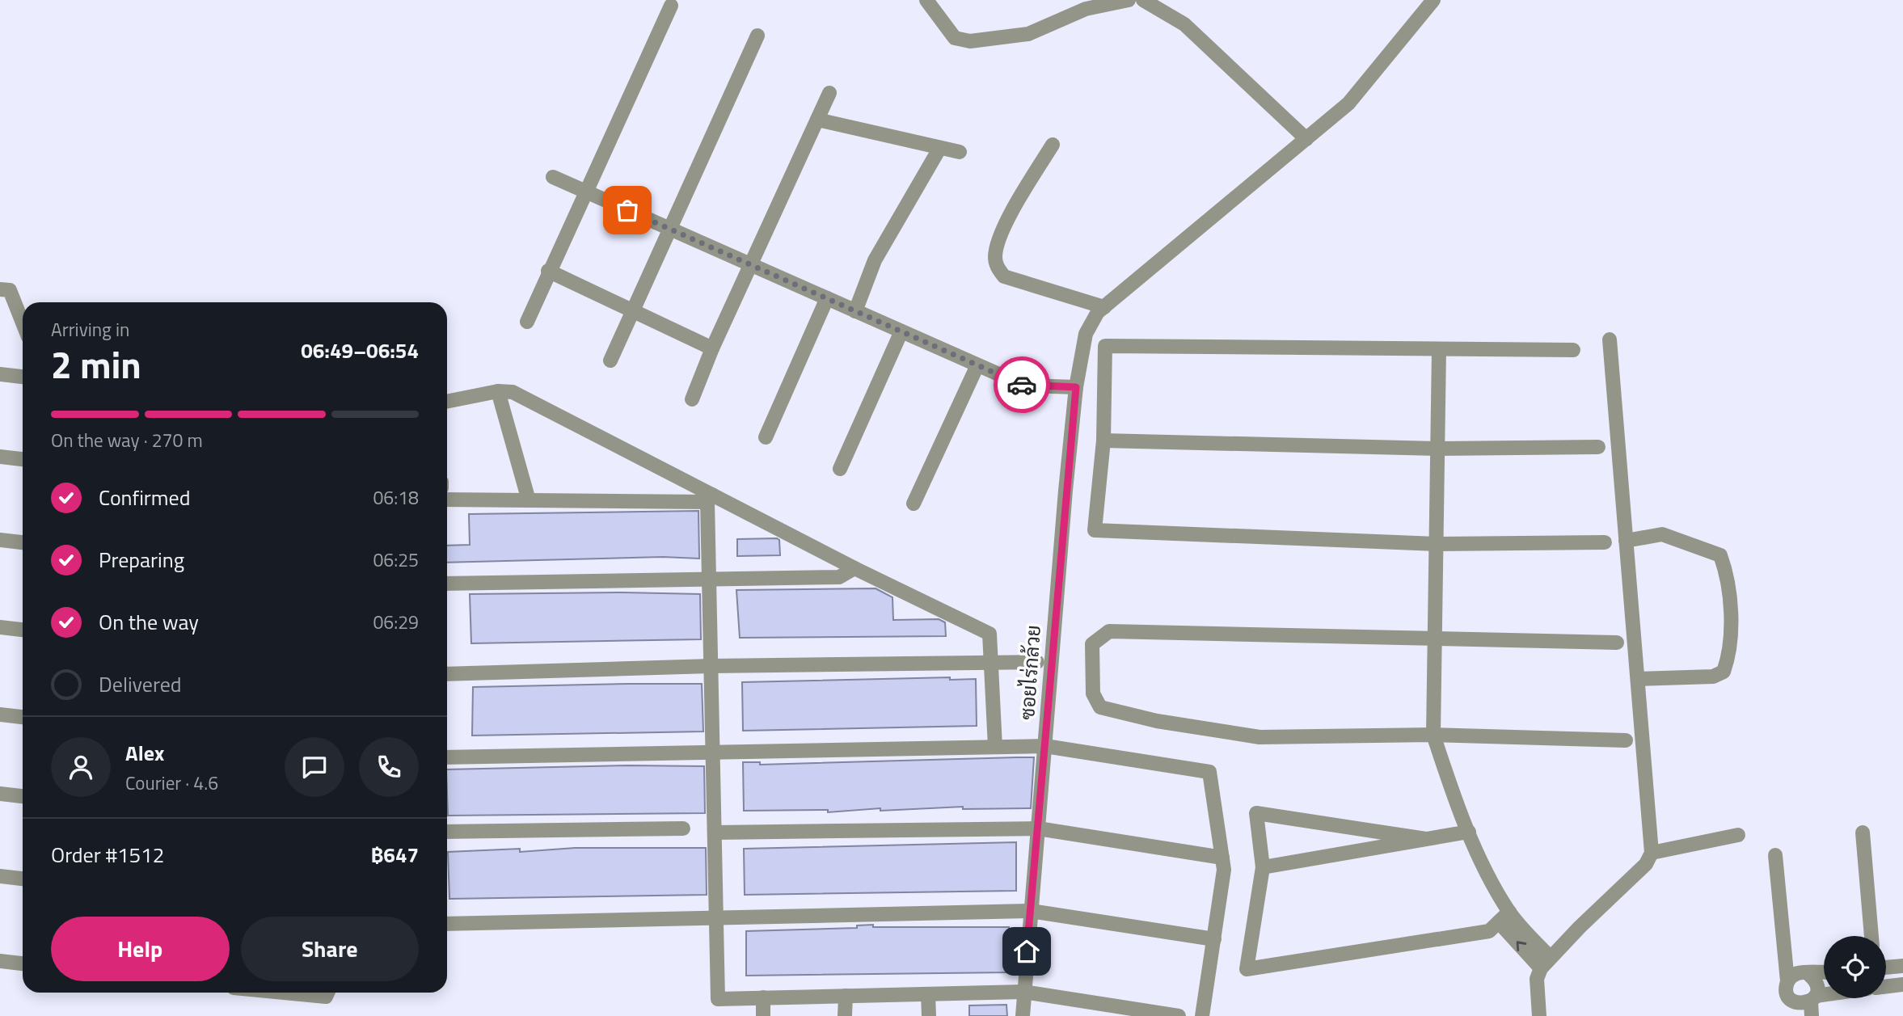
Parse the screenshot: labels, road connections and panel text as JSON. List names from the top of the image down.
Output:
{
  "streets": {
    "street": ["ซอยไร่กล้วย"]
  },
  "page": {
    "heading": ["2 min", "Arriving in", "06:49–06:54"],
    "panel": [
      "Alex",
      "Courier · 4.6",
      "Order #1512",
      "฿647"
    ],
    "bar": "On the way · 270 m",
    "list": [
      ["Confirmed", "06:18"],
      ["Preparing", "06:25"],
      ["On the way", "06:29"],
      "Delivered"
    ],
    "buttons": ["Help", "Share"]
  }
}
